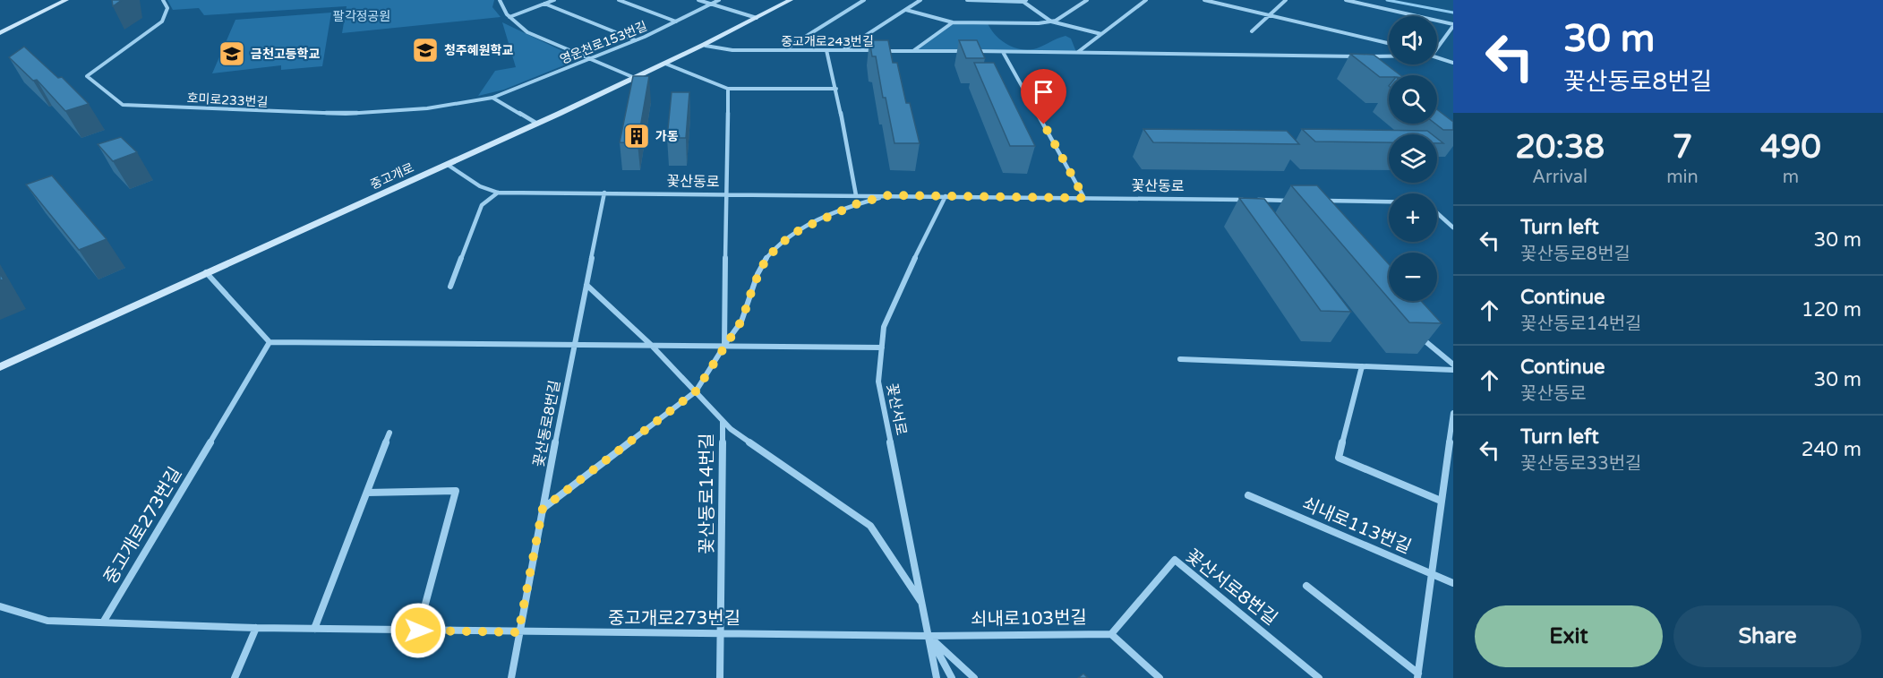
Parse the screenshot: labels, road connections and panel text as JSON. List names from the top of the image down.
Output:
{
  "streets": {
    "street": [
      "중고개로243번길",
      "영운천로153번길",
      "호미로233번길",
      "중고개로",
      "꽃산동로",
      "꽃산서로",
      "꽃산동로8번길",
      "꽃산동로14번길",
      "중고개로273번길",
      "쇠내로113번길",
      "꽃산서로8번길",
      "쇠내로103번길"
    ]
  },
  "crossings": [
    ["중고개로243번길", "중고개로"],
    ["영운천로153번길", "호미로233번길"],
    ["중고개로", "꽃산동로"],
    ["꽃산동로", "꽃산서로"],
    ["꽃산동로", "꽃산동로8번길"],
    ["꽃산서로", "꽃산동로14번길"],
    ["꽃산서로", "중고개로273번길"],
    ["꽃산서로", "쇠내로103번길"],
    ["꽃산동로8번길", "중고개로273번길"],
    ["꽃산동로14번길", "중고개로273번길"],
    ["중고개로273번길", "쇠내로103번길"],
    ["꽃산서로8번길", "쇠내로103번길"]
  ],
  "parks": ["팔각정공원"],
  "places": {
    "school or university": ["청주혜원학교", "금천고등학교"],
    "building": ["가동"]
  },
  "page": {
    "turn": ["30 m", "꽃산동로8번길"],
    "map_buttons": ["+", "−"],
    "eta": [
      "20:38",
      "Arrival",
      "7",
      "min",
      "490",
      "m"
    ],
    "list": [
      {
        "name": "Turn left",
        "note": "꽃산동로8번길",
        "value": "30 m"
      },
      {
        "name": "Continue",
        "note": "꽃산동로14번길",
        "value": "120 m"
      },
      {
        "name": "Continue",
        "note": "꽃산동로",
        "value": "30 m"
      },
      {
        "name": "Turn left",
        "note": "꽃산동로33번길",
        "value": "240 m"
      }
    ],
    "buttons": ["Exit", "Share"]
  }
}
